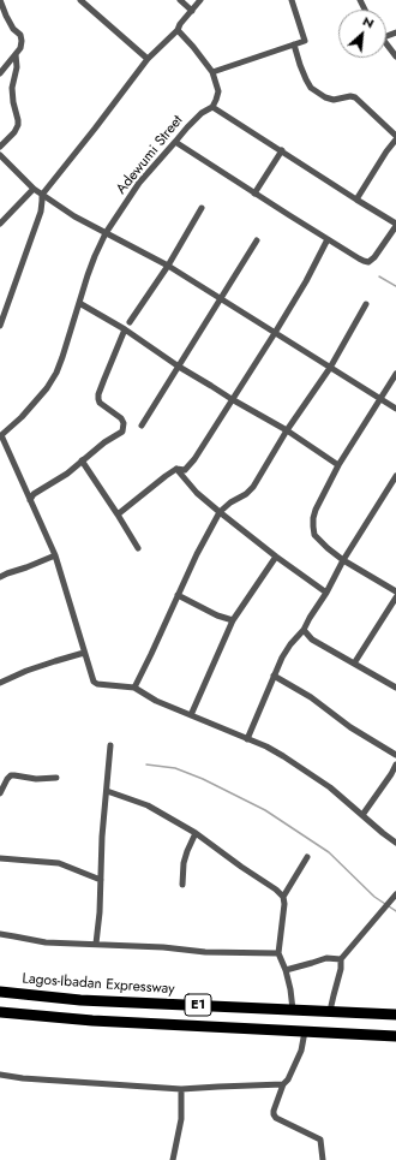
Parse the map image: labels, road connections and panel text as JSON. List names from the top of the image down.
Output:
{
  "streets": {
    "highway": ["Lagos-Ibadan Expressway", "E1"],
    "street": ["Adewumi Street"]
  },
  "north": "top right"
}
